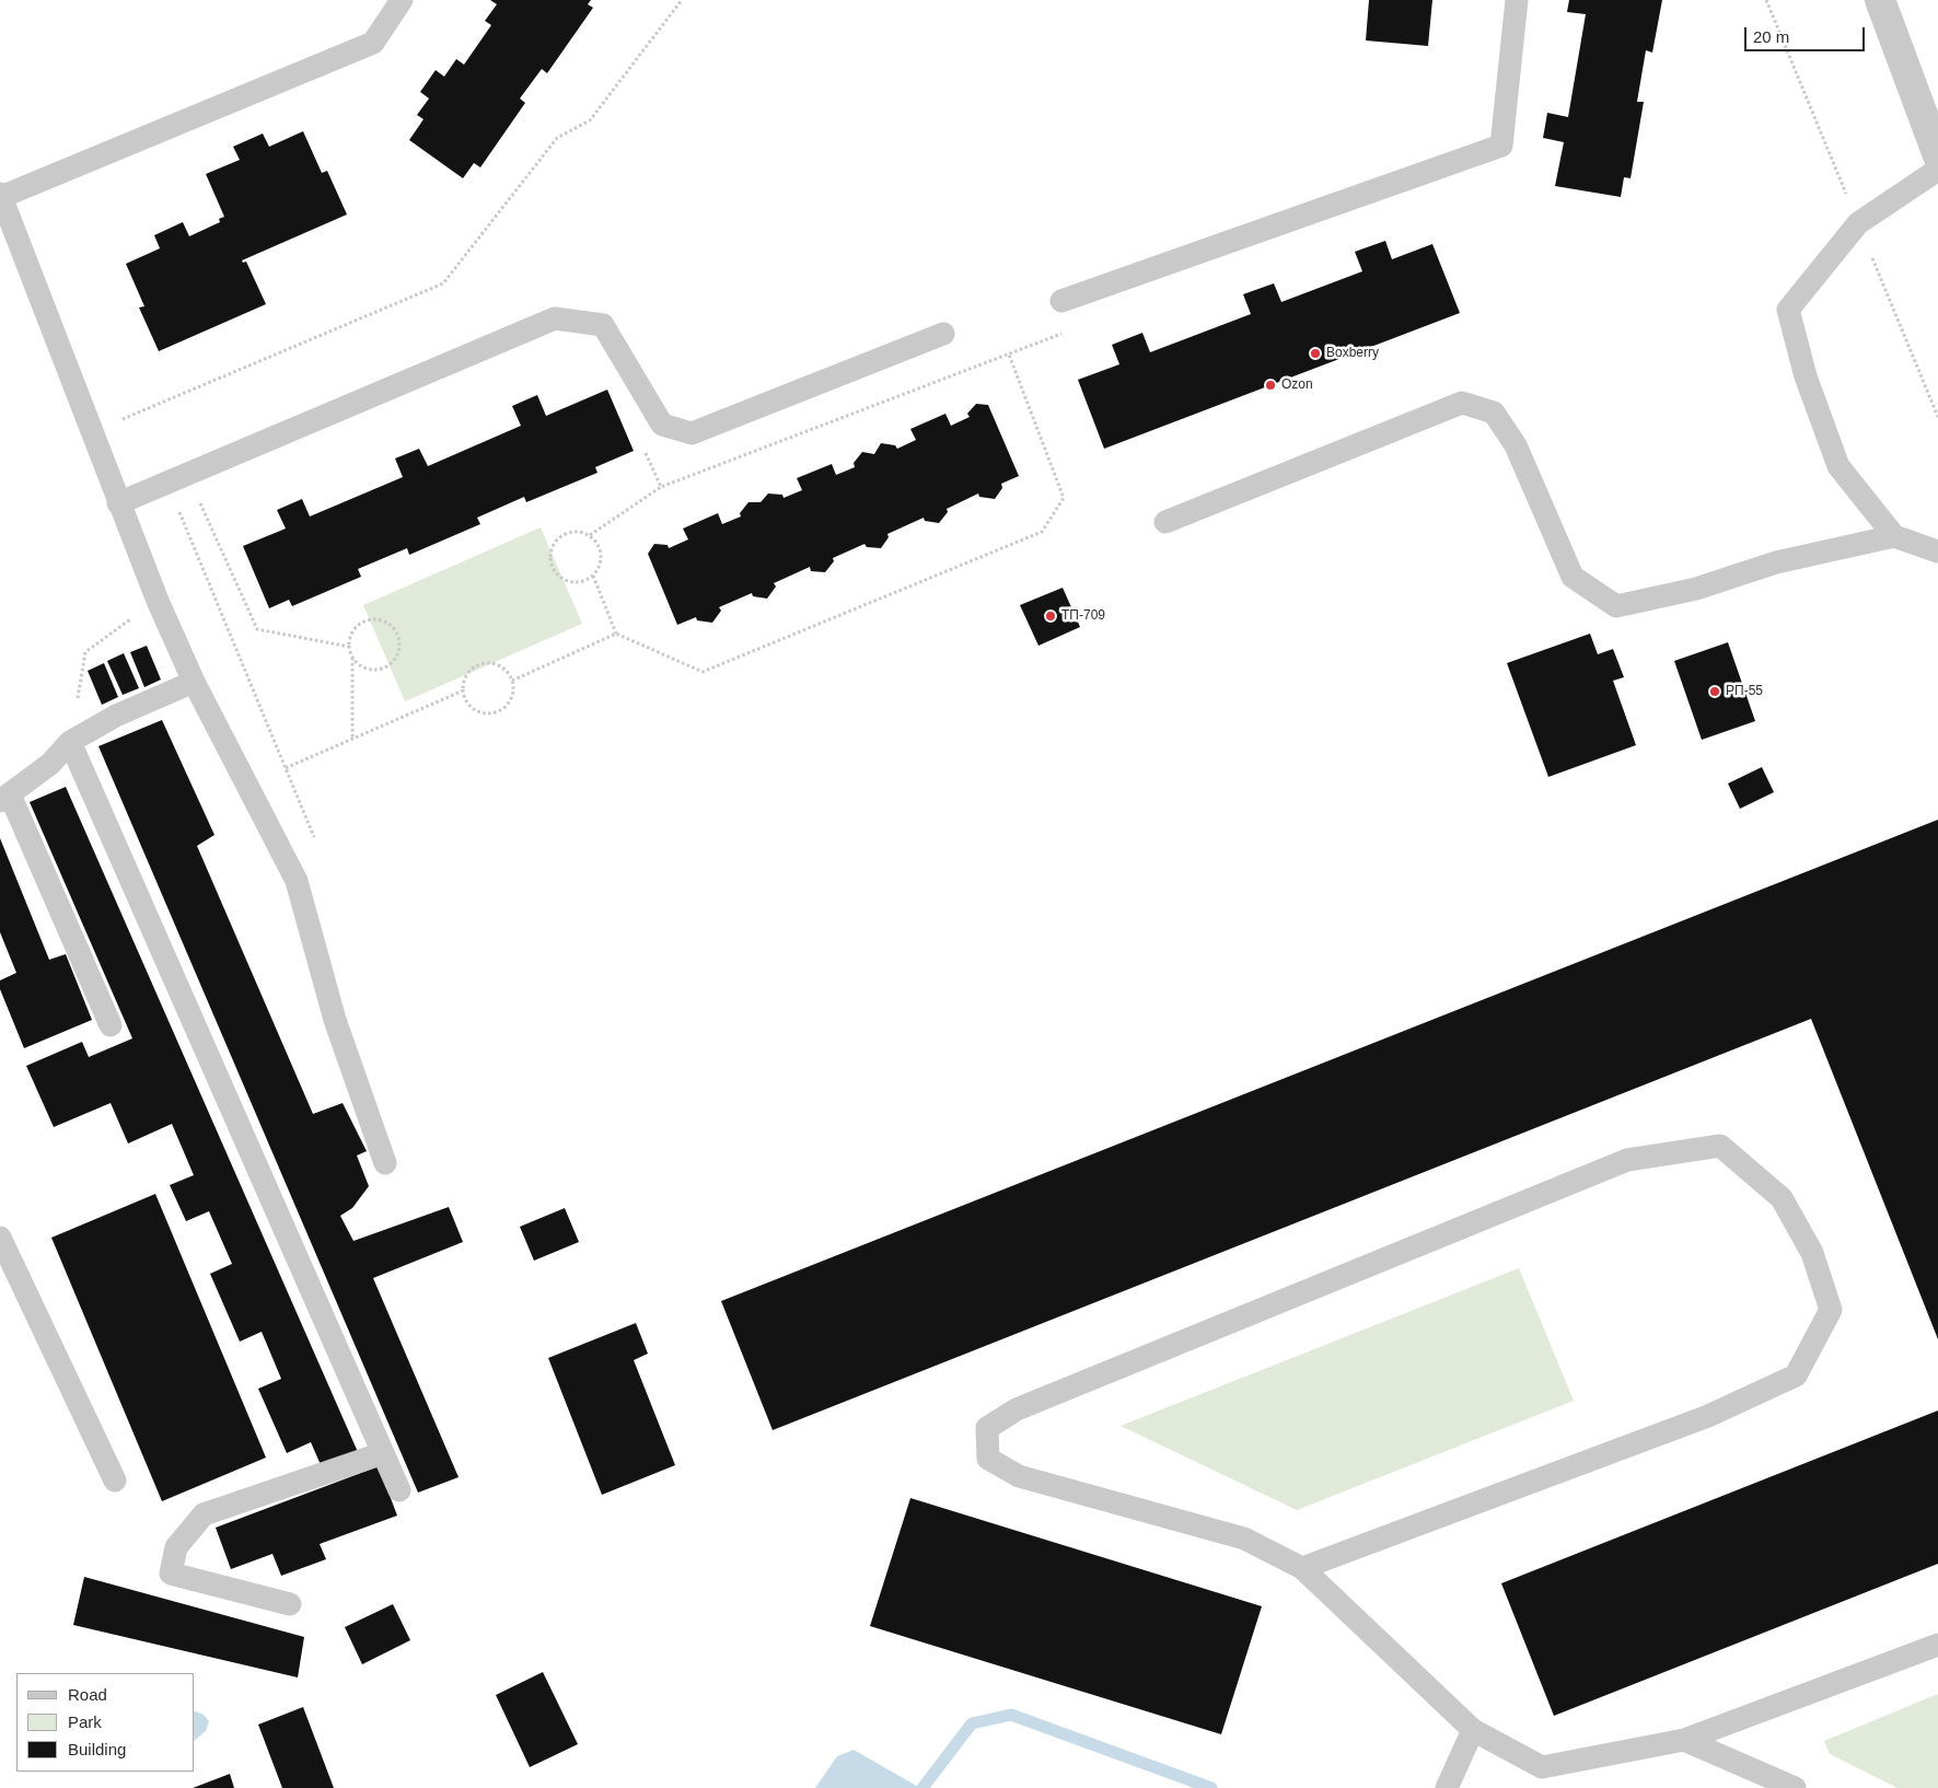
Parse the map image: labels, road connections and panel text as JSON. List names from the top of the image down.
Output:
{
  "places": [
    "Boxberry",
    "Ozon",
    "ТП-709",
    "РП-55"
  ],
  "legend": ["Road", "Park", "Building"],
  "scale_bar": "20 m"
}
